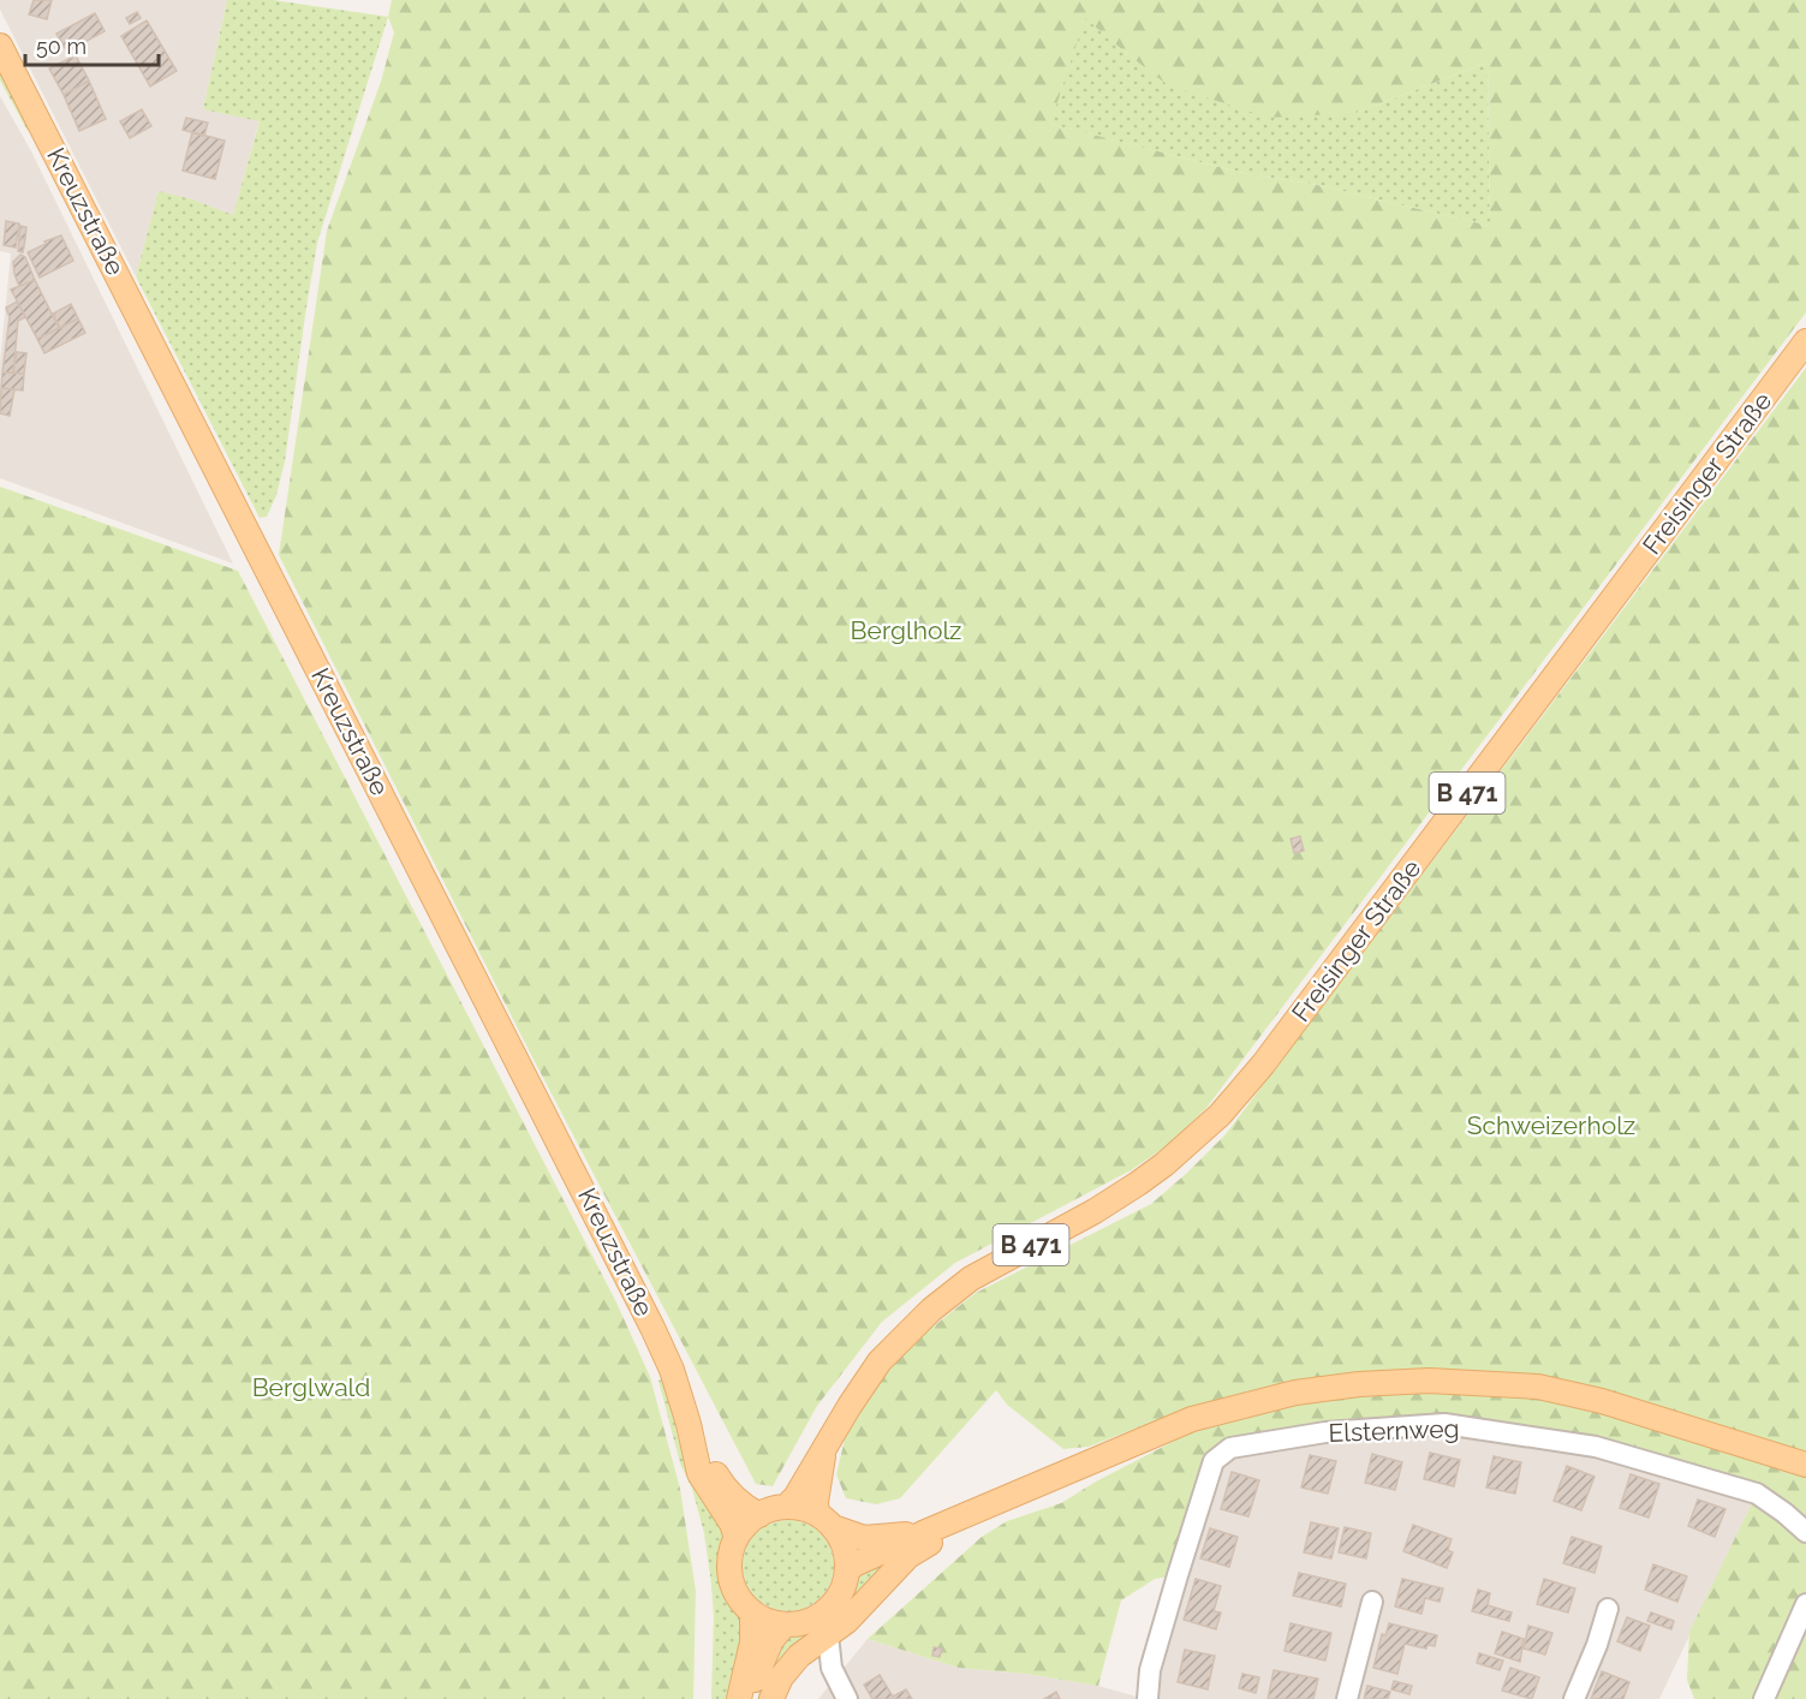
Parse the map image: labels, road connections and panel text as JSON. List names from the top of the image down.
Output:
{
  "streets": {
    "main road": ["Kreuzstraße", "Freisinger Straße", "B 471"],
    "street": ["Elsternweg"]
  },
  "crossings": [
    ["Kreuzstraße", "B 471"],
    ["Freisinger Straße", "B 471"]
  ],
  "parks": ["Berglholz", "Schweizerholz", "Berglwald"],
  "scale_bar": "50 m"
}
